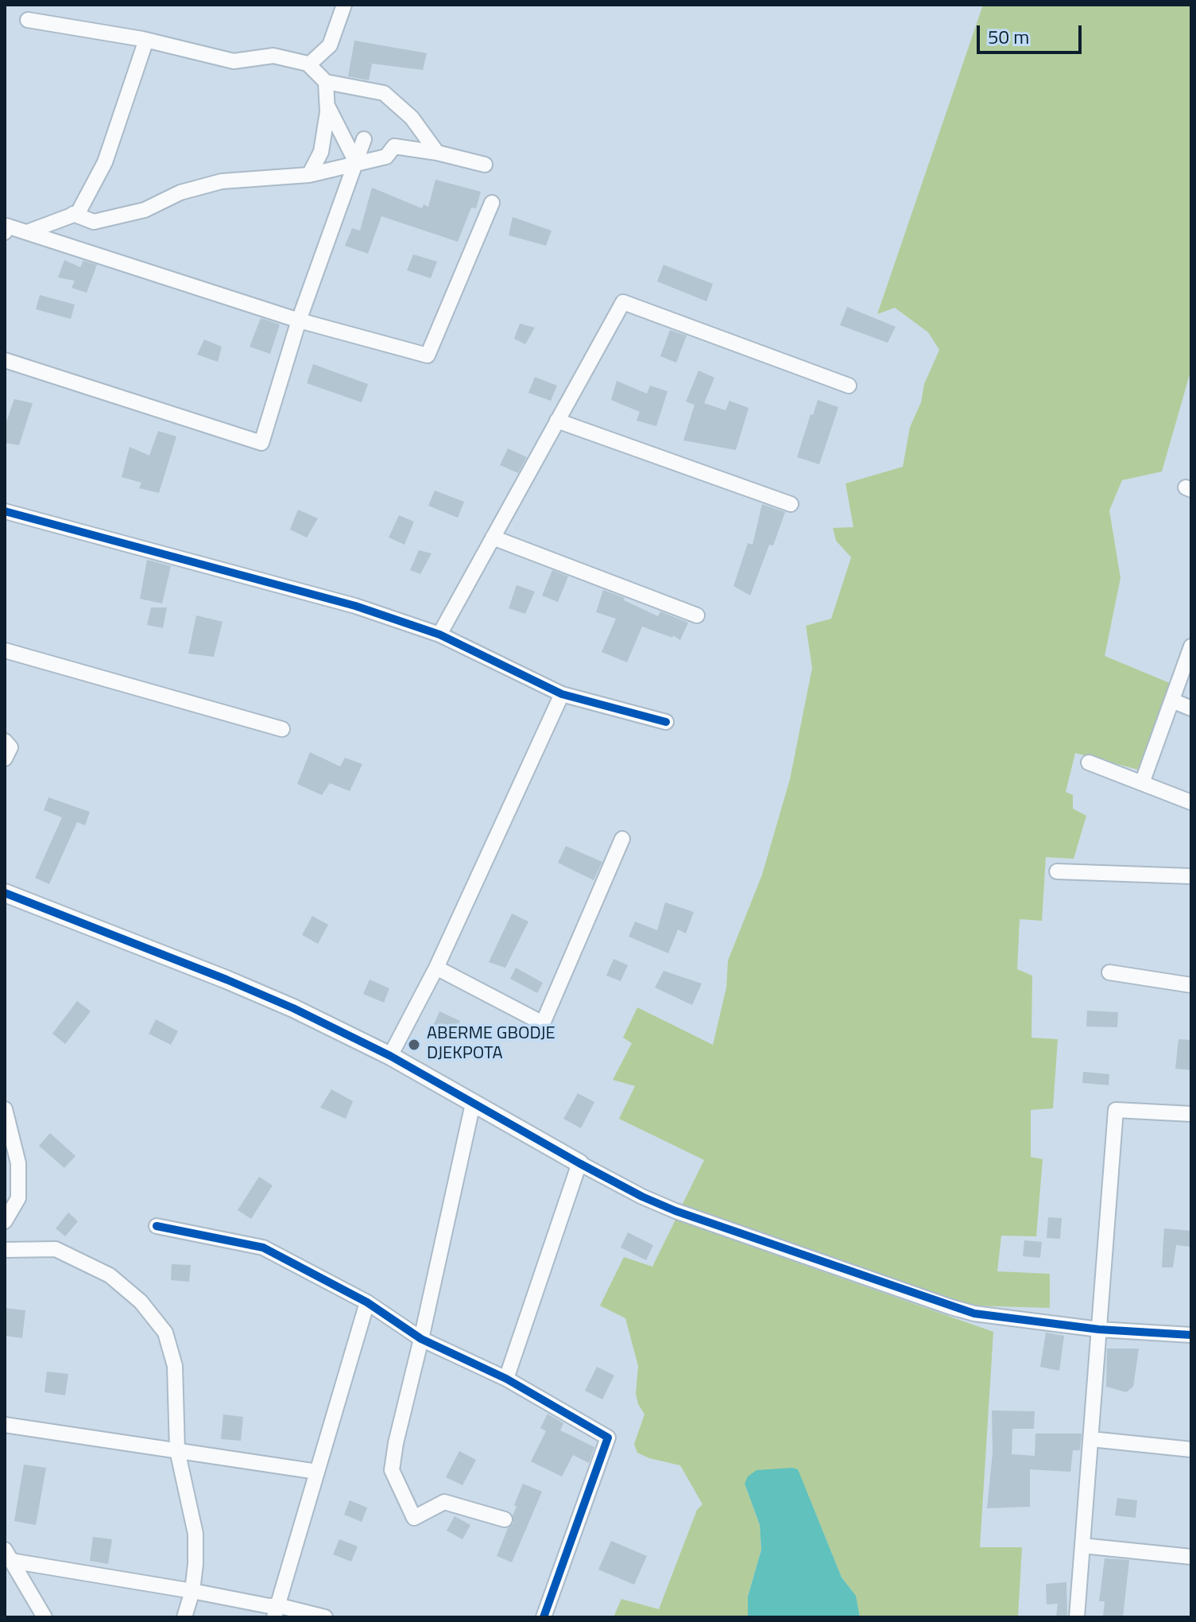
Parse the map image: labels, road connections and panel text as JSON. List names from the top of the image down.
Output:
{
  "places": ["ABERME GBODJE DJEKPOTA"],
  "scale_bar": "50 m"
}
